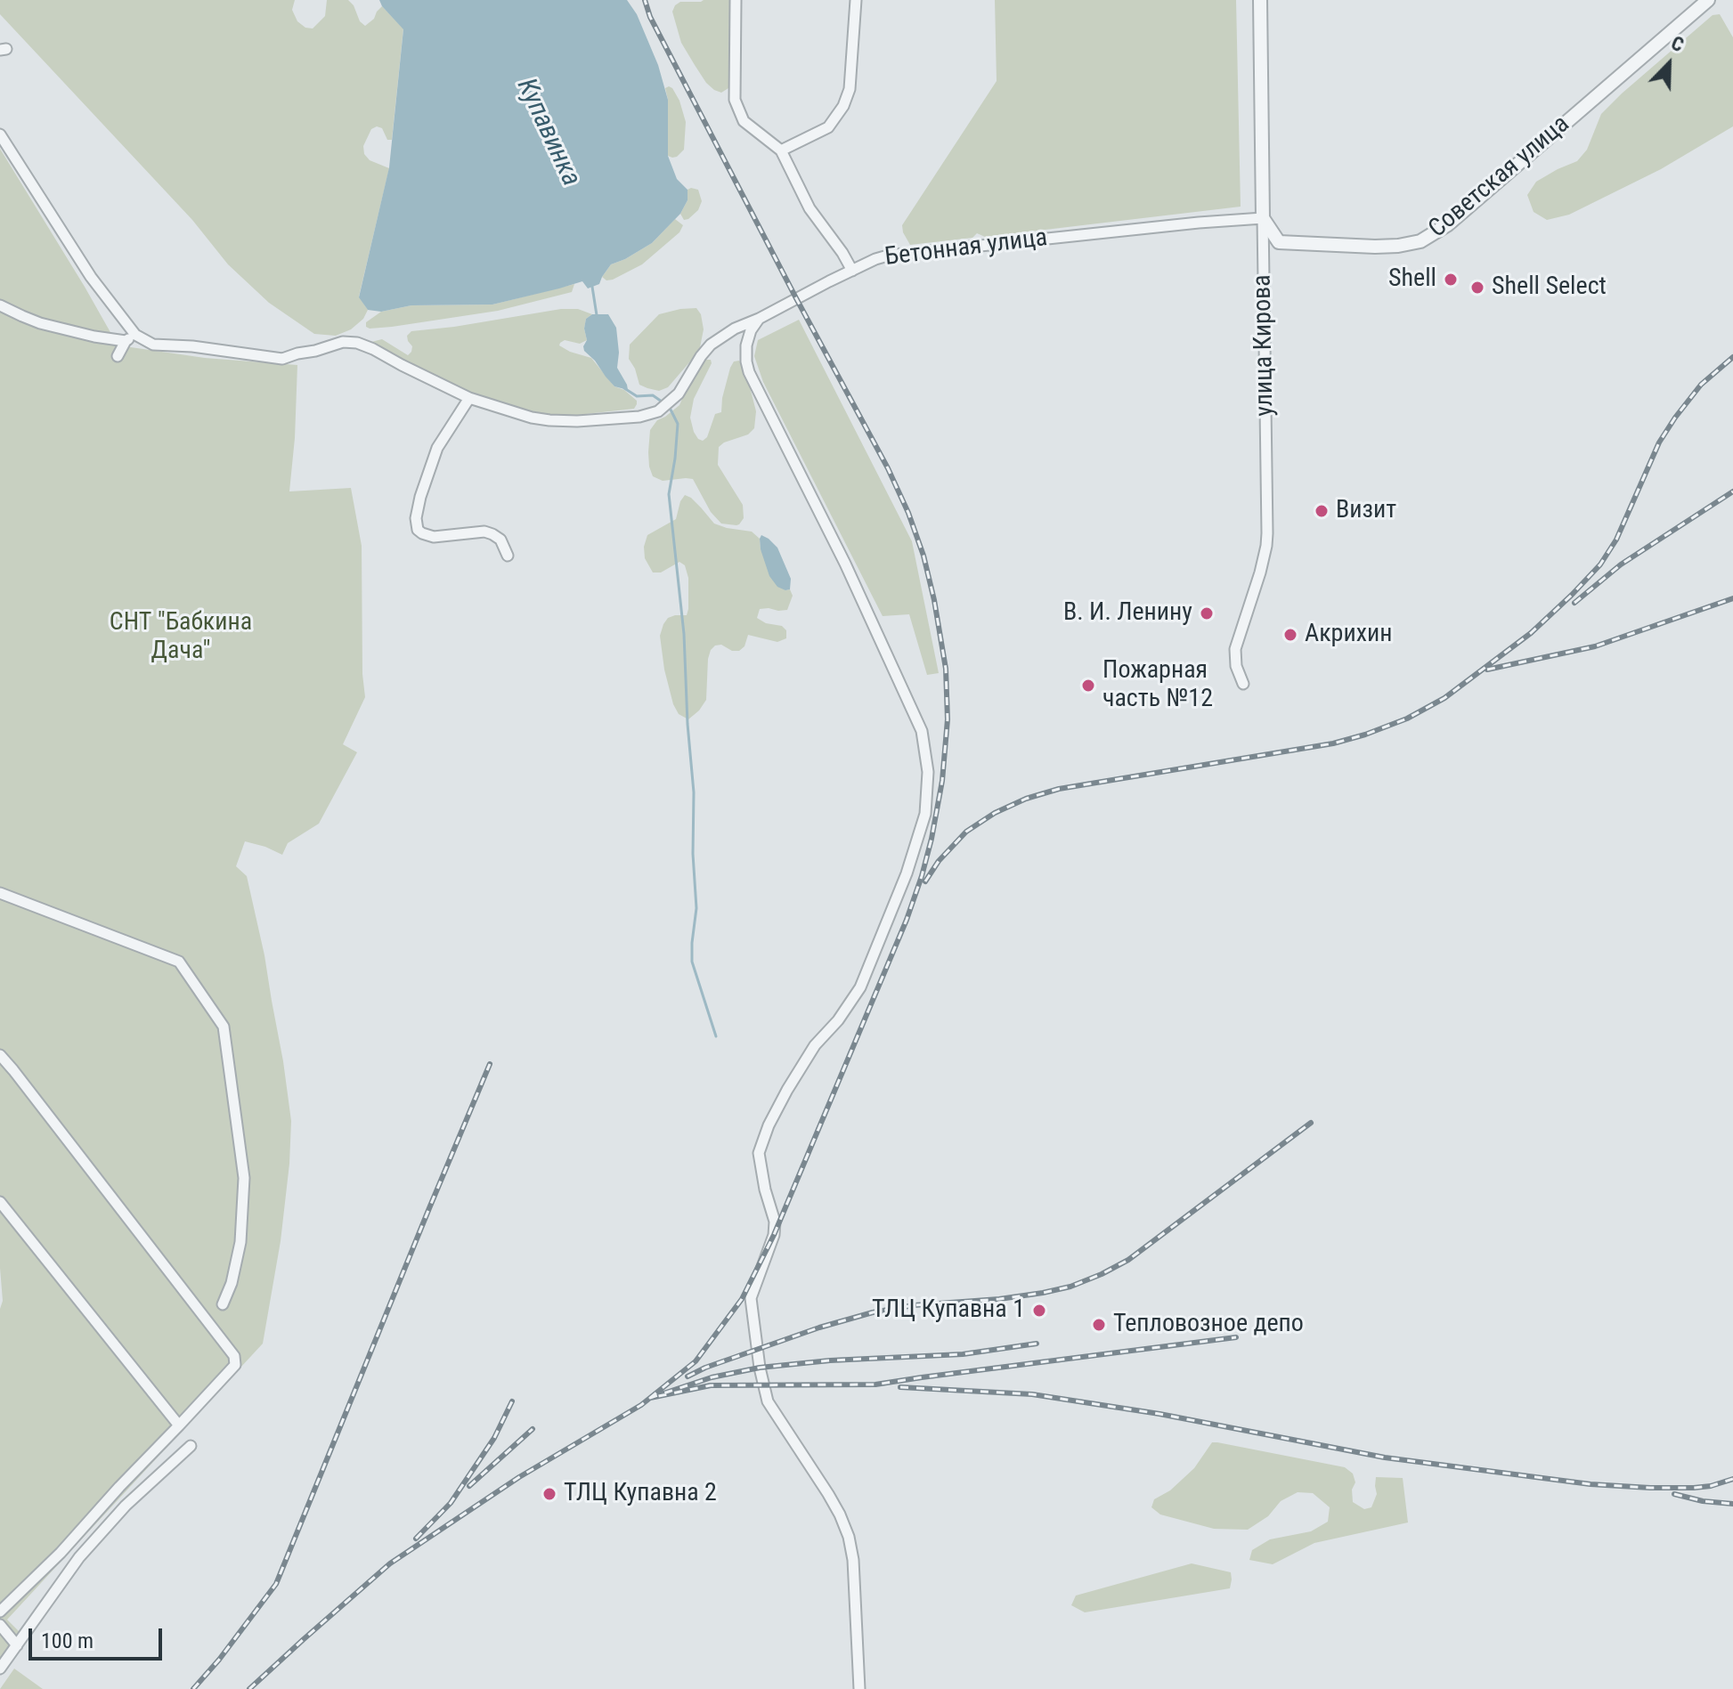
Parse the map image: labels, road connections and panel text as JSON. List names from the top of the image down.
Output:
{
  "streets": {
    "street": ["Советская улица", "Бетонная улица", "улица Кирова"]
  },
  "crossings": [
    ["Советская улица", "Бетонная улица"],
    ["Советская улица", "улица Кирова"],
    ["Бетонная улица", "улица Кирова"]
  ],
  "water": ["Купавинка"],
  "parks": ["СНТ \"Бабкина Дача\""],
  "places": [
    "Shell",
    "Shell Select",
    "Визит",
    "В. И. Ленину",
    "Акрихин",
    "Пожарная часть №12",
    "ТЛЦ Купавна 1",
    "Тепловозное депо",
    "ТЛЦ Купавна 2"
  ],
  "scale_bar": "100 m",
  "north": "top right"
}
